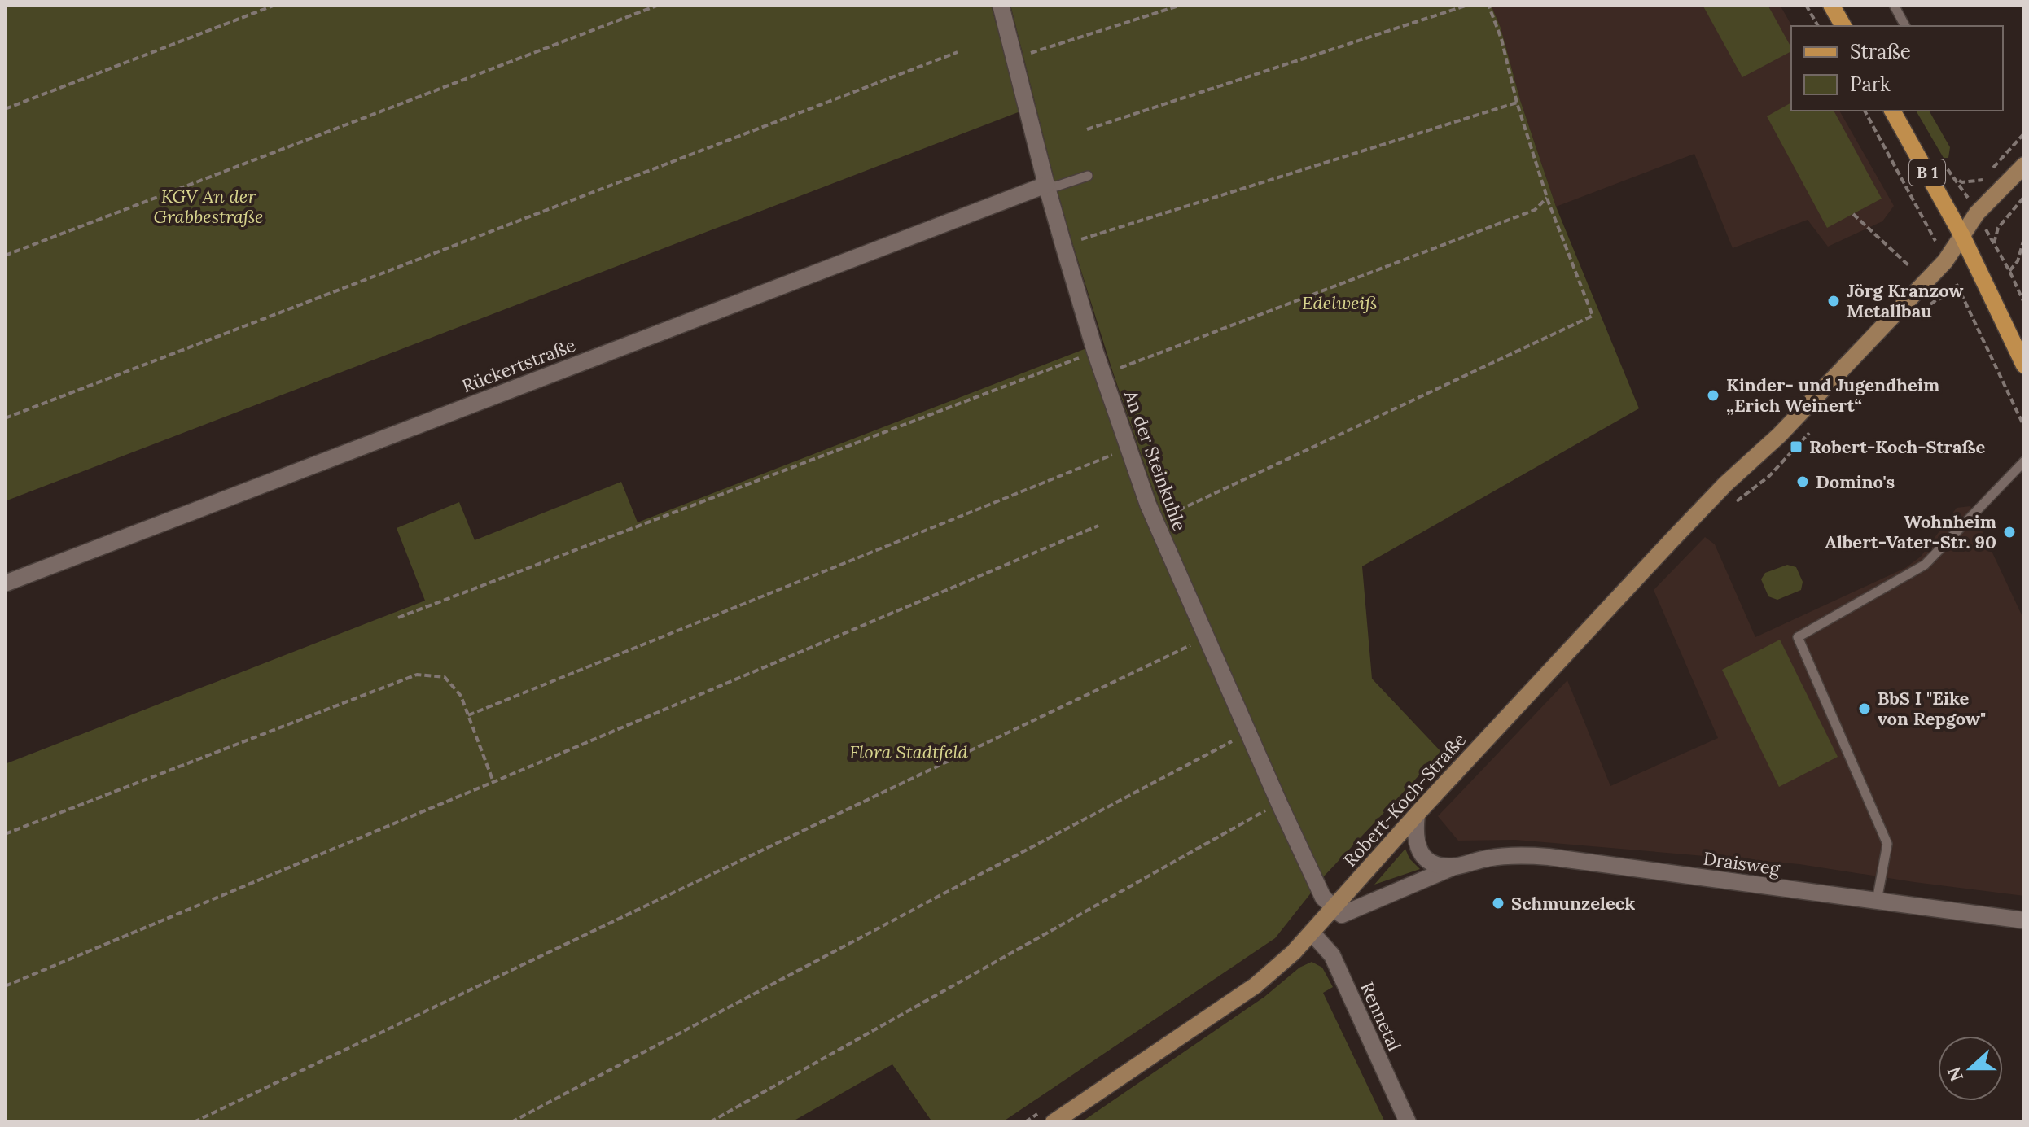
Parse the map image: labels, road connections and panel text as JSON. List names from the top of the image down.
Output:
{
  "streets": {
    "main road": ["B 1"],
    "street": [
      "Rückertstraße",
      "An der Steinkuhle",
      "Robert-Koch-Straße",
      "Draisweg",
      "Rennetal"
    ]
  },
  "crossings": [
    ["B 1", "Robert-Koch-Straße"],
    ["Rückertstraße", "An der Steinkuhle"],
    ["An der Steinkuhle", "Robert-Koch-Straße"],
    ["An der Steinkuhle", "Draisweg"],
    ["Robert-Koch-Straße", "Draisweg"],
    ["Robert-Koch-Straße", "Rennetal"]
  ],
  "parks": ["KGV An der Grabbestraße", "Edelweiß", "Flora Stadtfeld"],
  "places": {
    "other": [
      "Jörg Kranzow Metallbau",
      "Kinder- und Jugendheim „Erich Weinert“",
      "Domino's",
      "Wohnheim Albert-Vater-Str. 90",
      "BbS I \"Eike von Repgow\"",
      "Schmunzeleck"
    ],
    "transit": ["Robert-Koch-Straße"]
  },
  "legend": ["Straße", "Park"],
  "north": "left"
}
